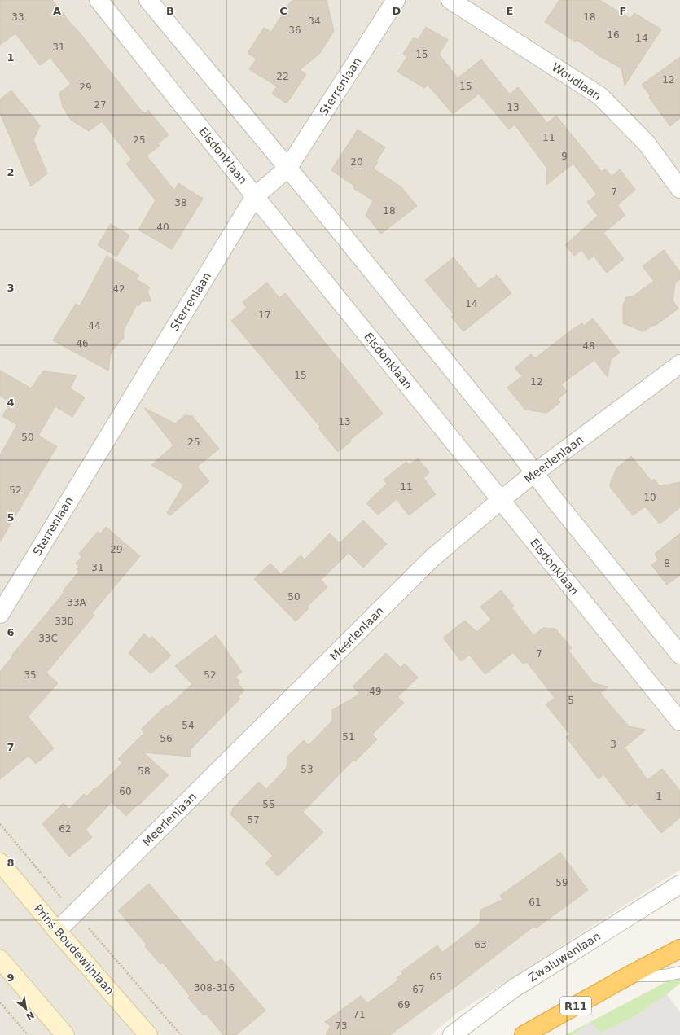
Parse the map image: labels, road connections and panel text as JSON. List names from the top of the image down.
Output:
{
  "streets": {
    "highway": ["R11"],
    "main road": ["Prins Boudewijnlaan"],
    "street": [
      "Woudlaan",
      "Sterrenlaan",
      "Elsdonklaan",
      "Meerlenlaan",
      "Zwaluwenlaan"
    ]
  },
  "crossings": [
    ["Sterrenlaan", "Elsdonklaan"],
    ["Elsdonklaan", "Meerlenlaan"],
    ["Meerlenlaan", "Prins Boudewijnlaan"]
  ],
  "house_numbers": [
    "33",
    "18",
    "34",
    "36",
    "16",
    "14",
    "31",
    "15",
    "22",
    "12",
    "15",
    "29",
    "27",
    "13",
    "11",
    "25",
    "9",
    "20",
    "7",
    "38",
    "18",
    "40",
    "42",
    "14",
    "17",
    "44",
    "46",
    "48",
    "15",
    "12",
    "13",
    "50",
    "25",
    "11",
    "52",
    "10",
    "29",
    "8",
    "31",
    "50",
    "33A",
    "33B",
    "33C",
    "7",
    "35",
    "52",
    "49",
    "5",
    "54",
    "51",
    "56",
    "3",
    "53",
    "58",
    "60",
    "1",
    "55",
    "57",
    "62",
    "59",
    "61",
    "63",
    "65",
    "308-316",
    "67",
    "69",
    "71",
    "73"
  ],
  "north": "bottom right",
  "grid": {
    "columns": [
      "A",
      "B",
      "C",
      "D",
      "E",
      "F"
    ],
    "rows": [
      "1",
      "2",
      "3",
      "4",
      "5",
      "6",
      "7",
      "8",
      "9"
    ]
  }
}
